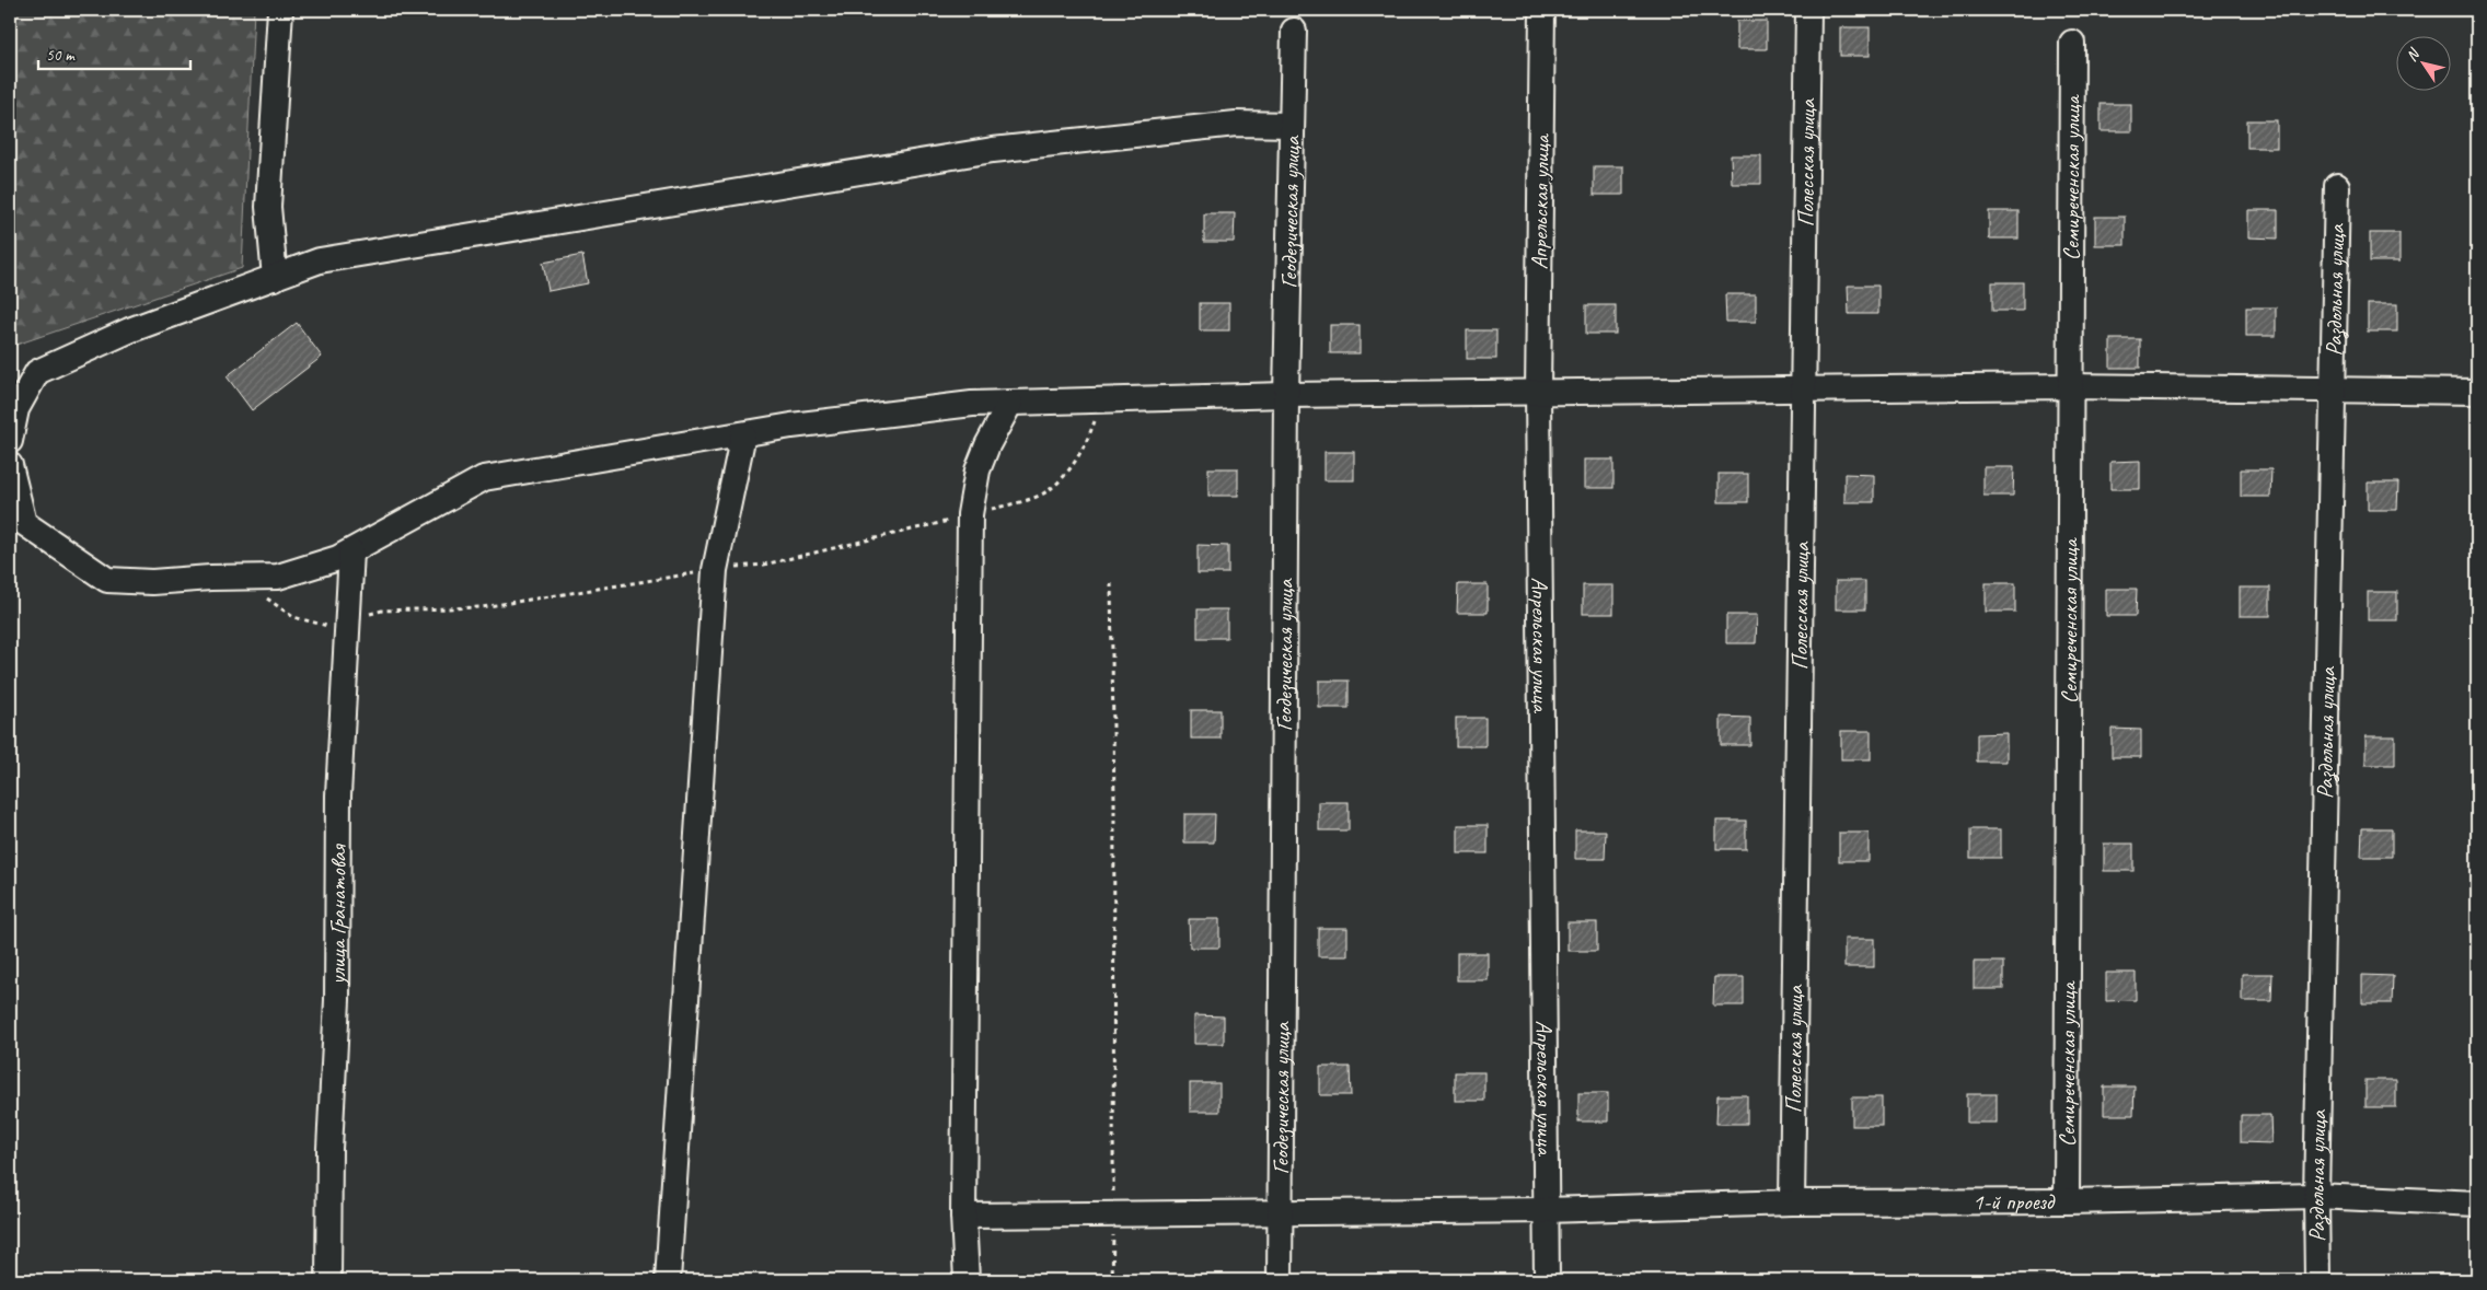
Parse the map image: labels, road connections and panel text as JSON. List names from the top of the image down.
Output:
{
  "streets": {
    "street": [
      "Полесская улица",
      "Семиреченская улица",
      "Апрельская улица",
      "Геодезическая улица",
      "Раздольная улица",
      "улица Гранатовая",
      "1-й проезд"
    ]
  },
  "crossings": [
    ["Полесская улица", "1-й проезд"],
    ["Семиреченская улица", "1-й проезд"],
    ["Апрельская улица", "1-й проезд"],
    ["Геодезическая улица", "1-й проезд"],
    ["Раздольная улица", "1-й проезд"]
  ],
  "scale_bar": "50 m",
  "north": "top left"
}
